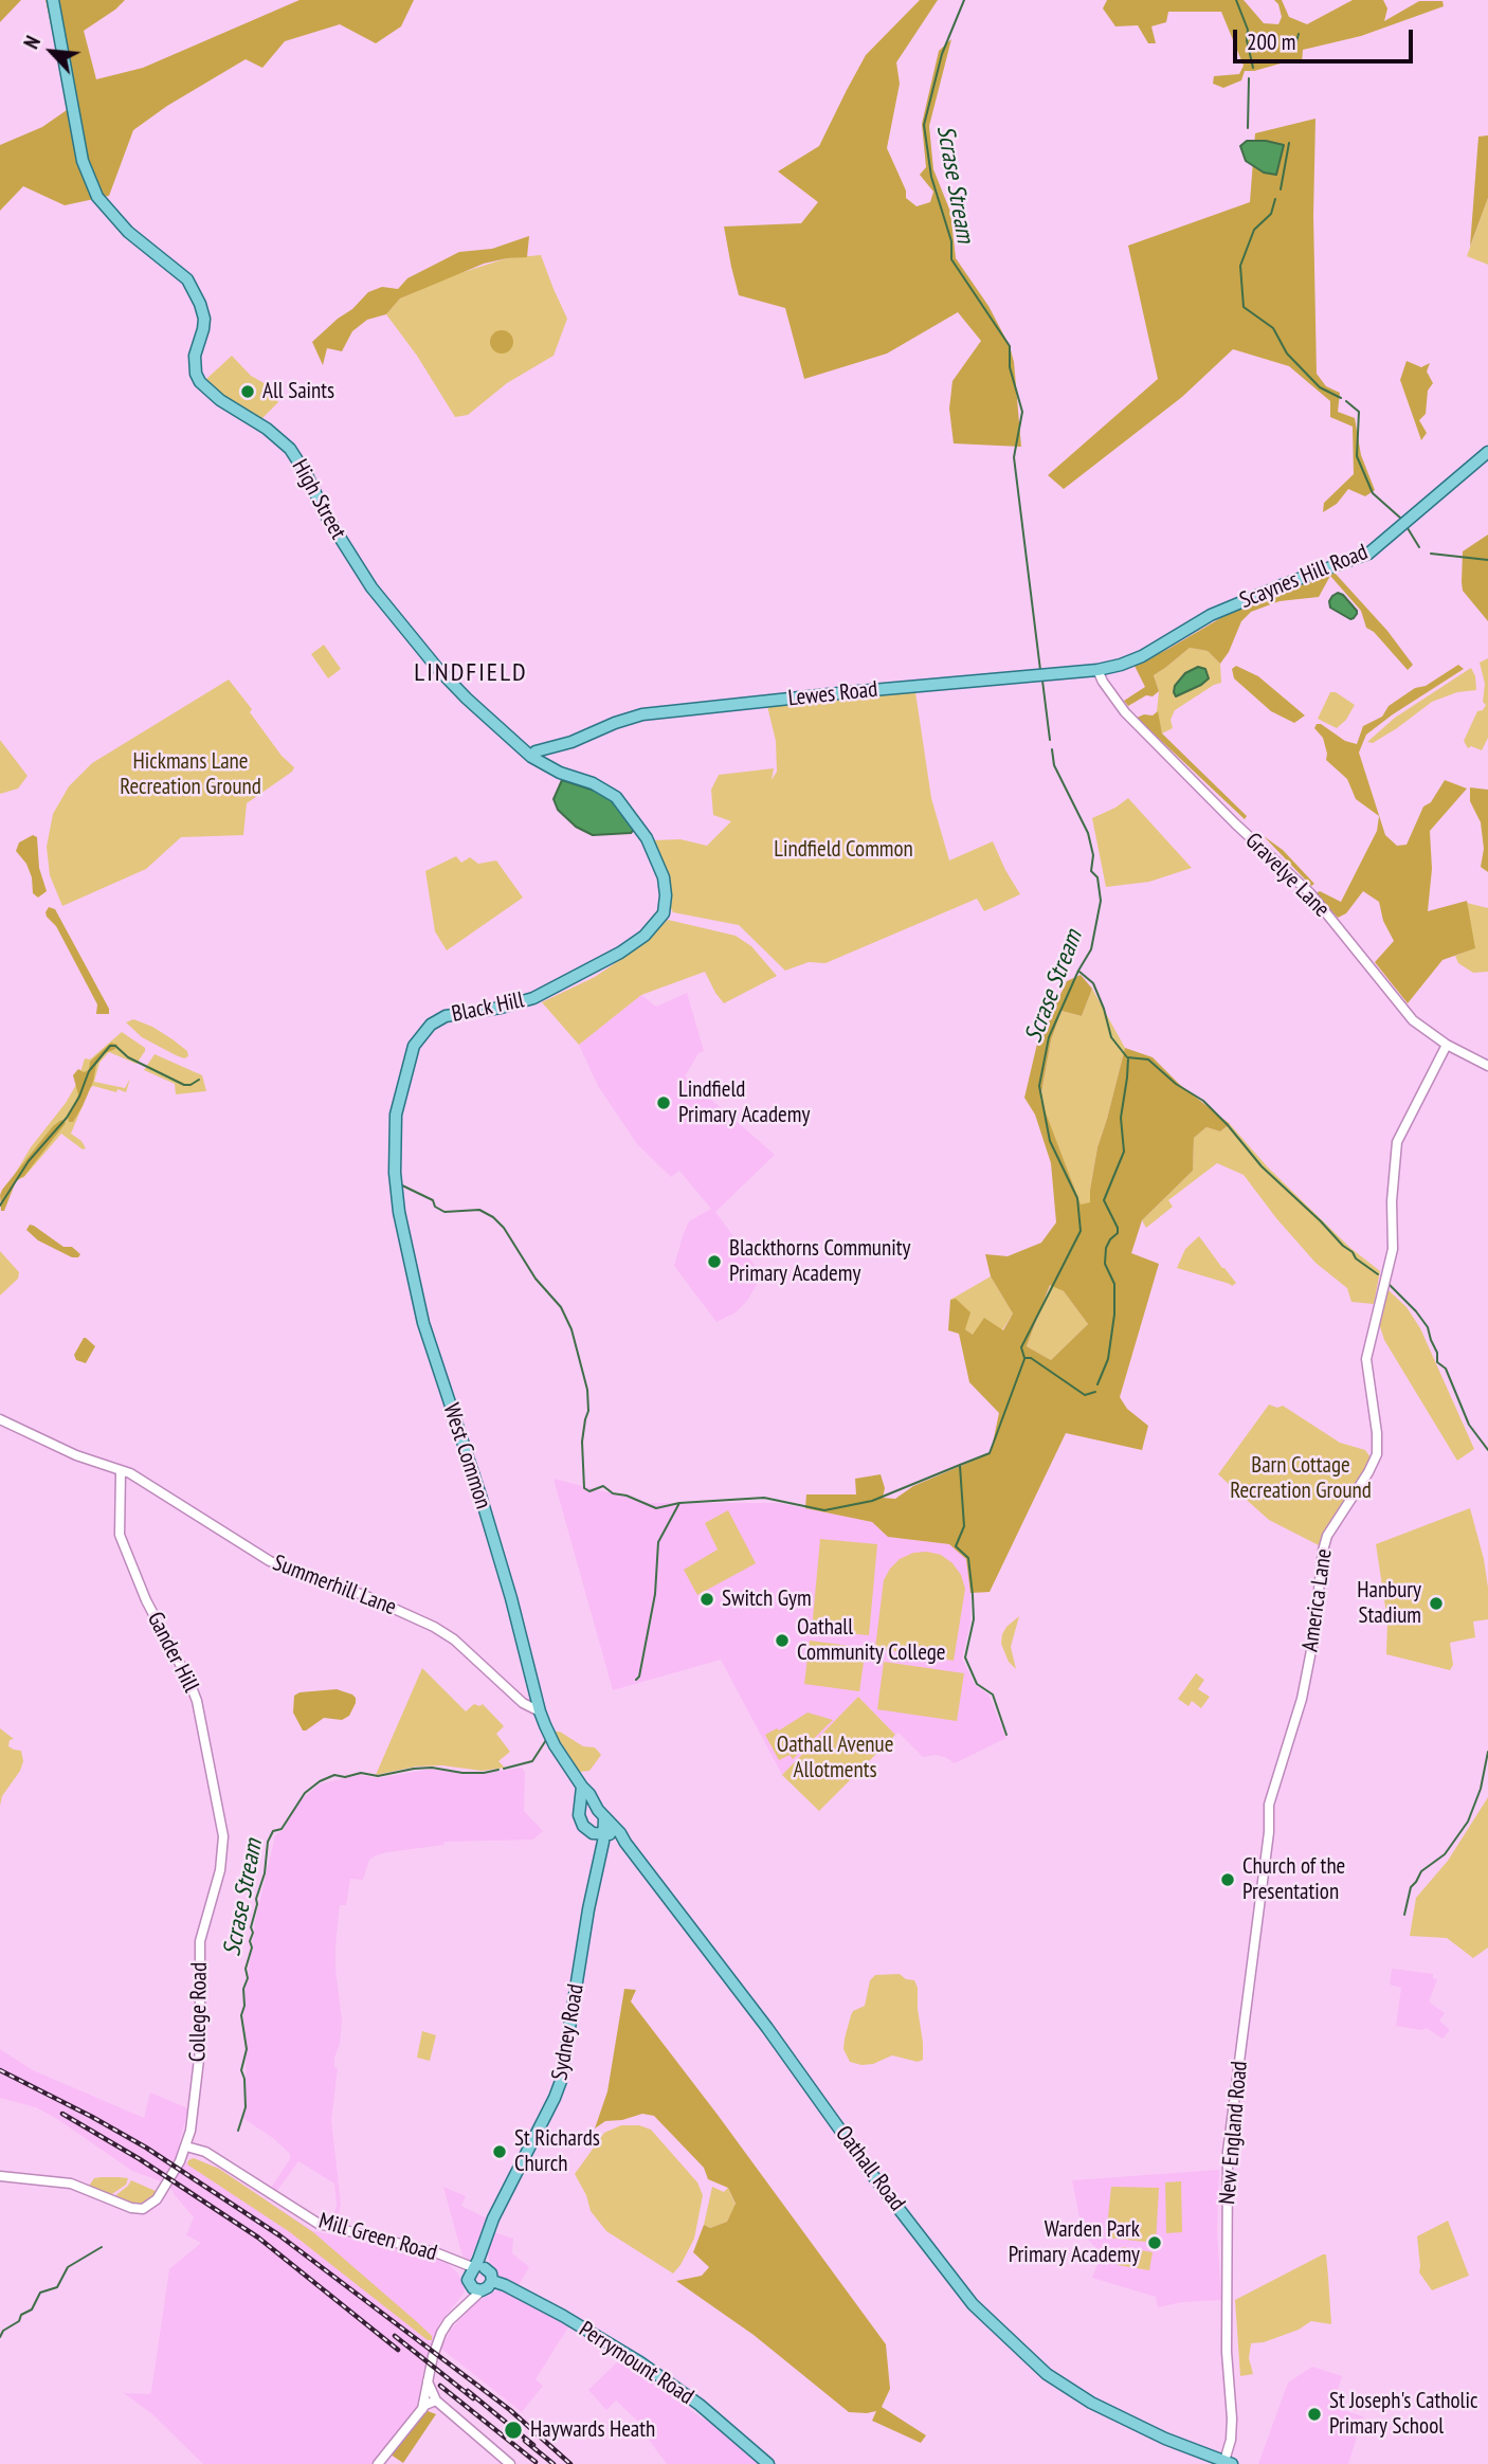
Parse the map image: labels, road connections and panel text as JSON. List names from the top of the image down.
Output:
{
  "streets": {
    "main road": [
      "High Street",
      "Scaynes Hill Road",
      "Lewes Road",
      "Black Hill",
      "West Common",
      "Sydney Road",
      "Oathall Road",
      "Perrymount Road"
    ],
    "street": [
      "Gravelye Lane",
      "Summerhill Lane",
      "America Lane",
      "Gander Hill",
      "College Road",
      "New England Road",
      "Mill Green Road"
    ]
  },
  "crossings": [
    ["High Street", "Lewes Road"],
    ["High Street", "Black Hill"],
    ["Scaynes Hill Road", "Lewes Road"],
    ["Lewes Road", "Gravelye Lane"],
    ["Gravelye Lane", "America Lane"],
    ["Black Hill", "West Common"],
    ["West Common", "Summerhill Lane"],
    ["West Common", "Sydney Road"],
    ["West Common", "Oathall Road"],
    ["Summerhill Lane", "Gander Hill"],
    ["America Lane", "New England Road"],
    ["Gander Hill", "College Road"],
    ["College Road", "Mill Green Road"],
    ["Sydney Road", "Oathall Road"],
    ["Sydney Road", "Mill Green Road"],
    ["New England Road", "Oathall Road"]
  ],
  "districts": ["LINDFIELD"],
  "water": ["Scrase Stream"],
  "parks": [
    "Hickmans Lane Recreation Ground",
    "Lindfield Common",
    "Barn Cottage Recreation Ground",
    "Oathall Avenue Allotments"
  ],
  "places": [
    "All Saints",
    "Lindfield Primary Academy",
    "Blackthorns Community Primary Academy",
    "Switch Gym",
    "Hanbury Stadium",
    "Oathall Community College",
    "Church of the Presentation",
    "St Richards Church",
    "Warden Park Primary Academy",
    "St Joseph's Catholic Primary School",
    "Haywards Heath"
  ],
  "scale_bar": "200 m",
  "north": "top left"
}
